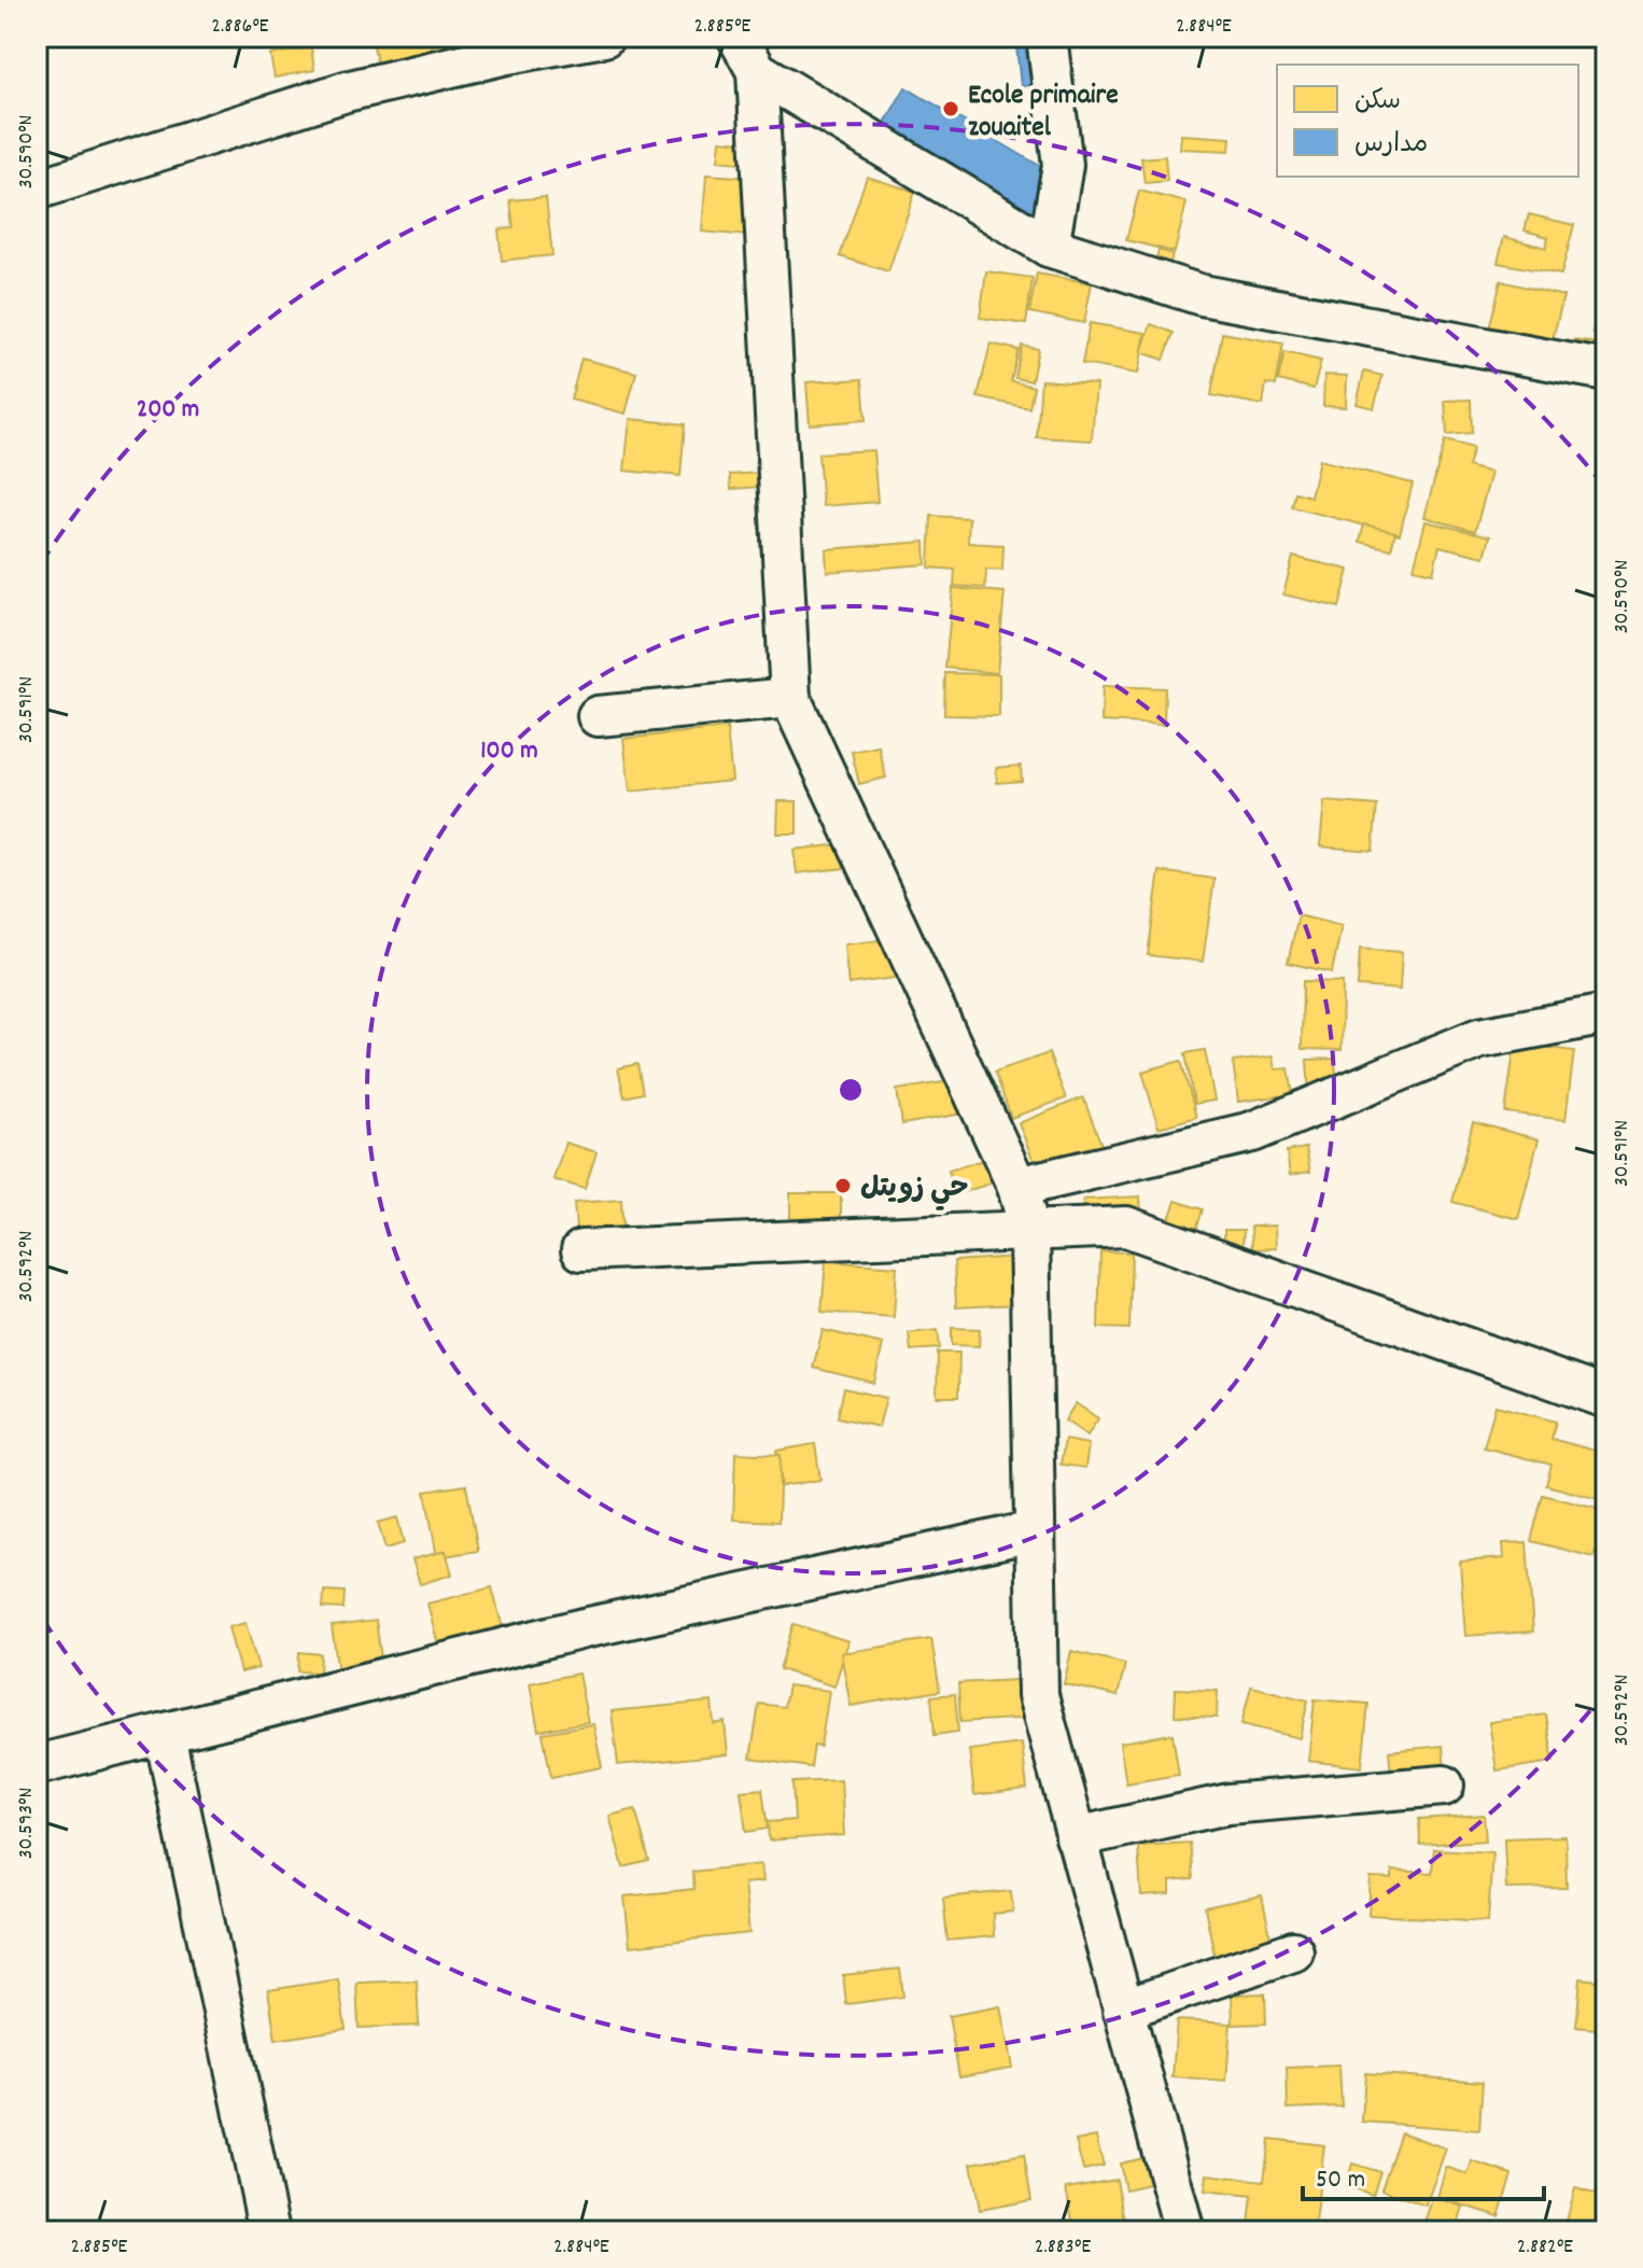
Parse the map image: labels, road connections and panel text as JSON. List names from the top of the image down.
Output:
{
  "places": ["Ecole primaire zouaitel", "حي زويتل"],
  "legend": ["سكن", "مدارس"],
  "scale_bar": "50 m",
  "coordinates": [
    "2.886°E",
    "2.885°E",
    "2.884°E",
    "30.590°N",
    "30.591°N",
    "30.592°N",
    "30.593°N",
    "2.883°E",
    "2.882°E"
  ],
  "rings": ["200 m", "100 m"]
}
